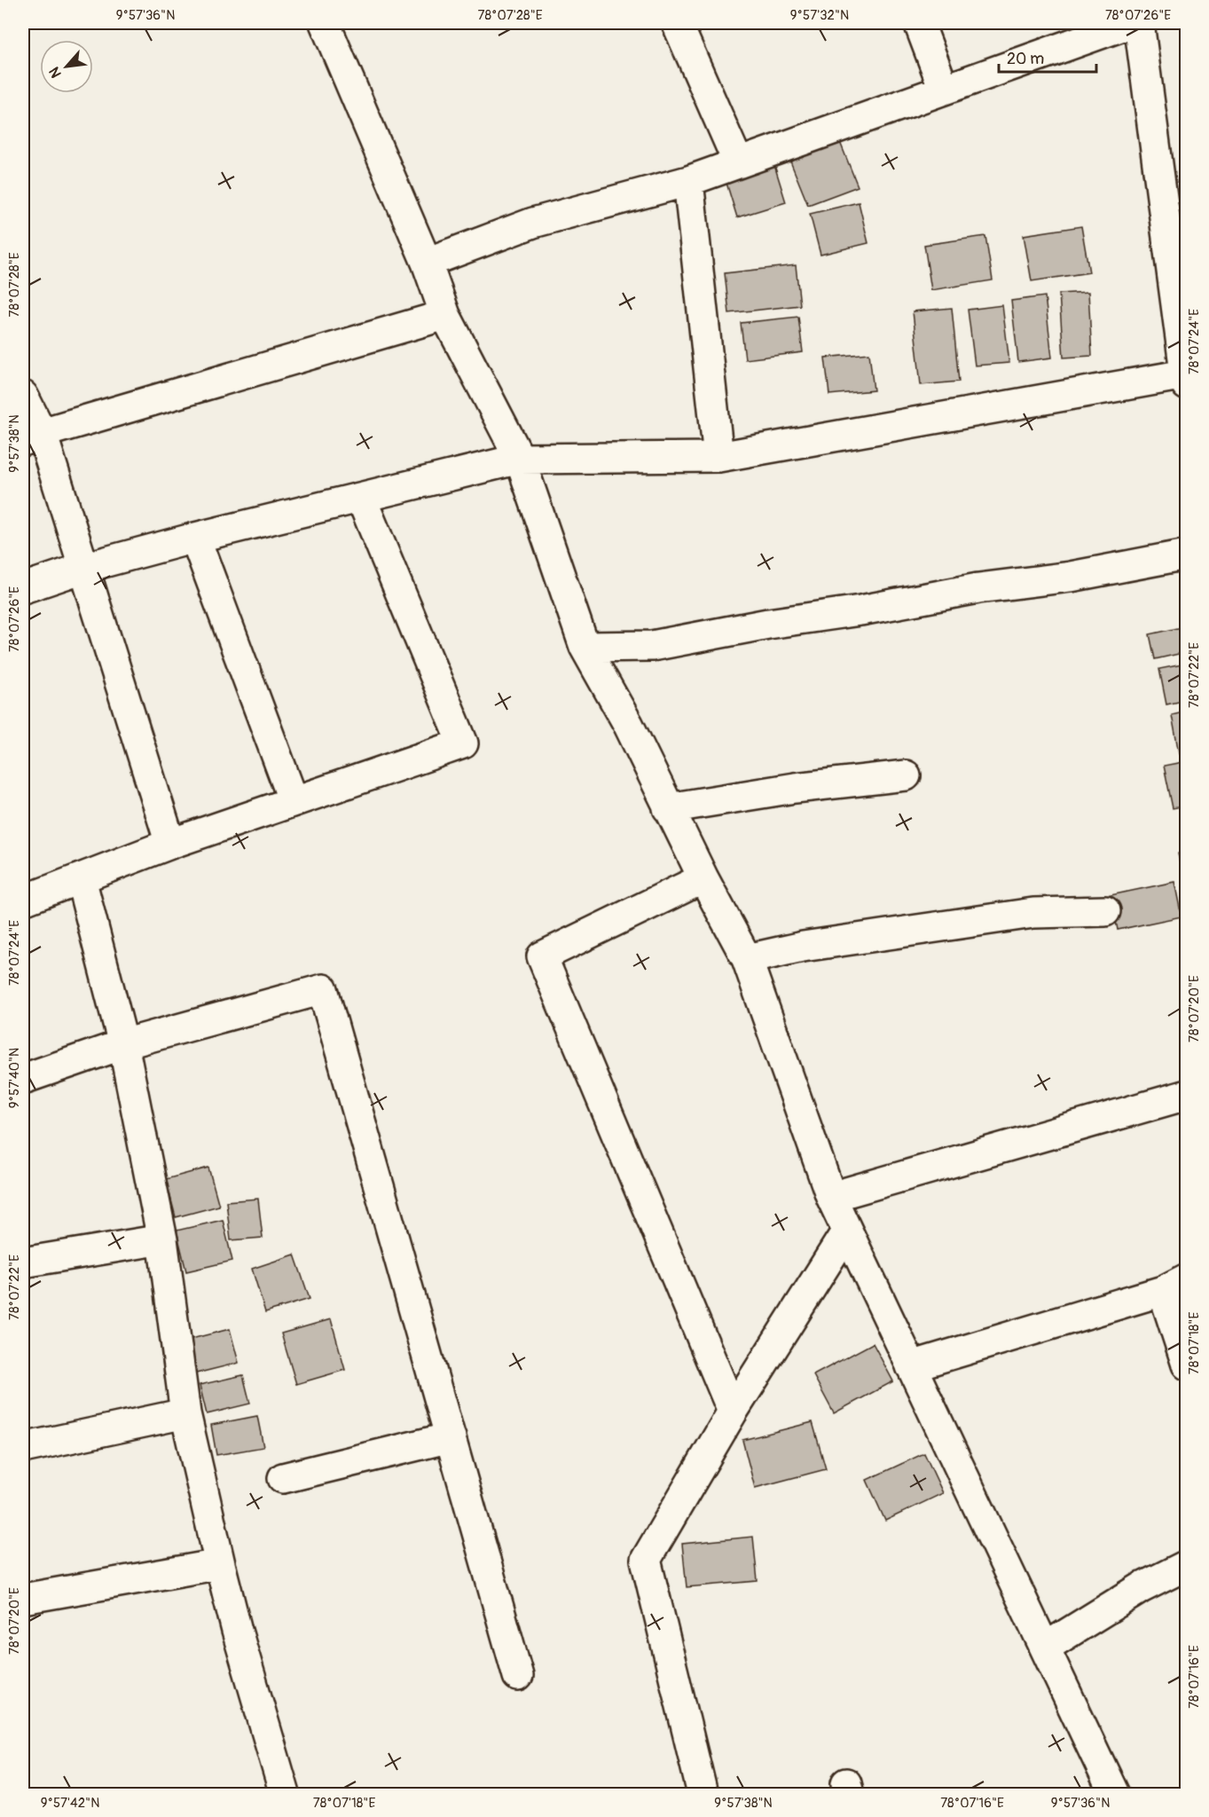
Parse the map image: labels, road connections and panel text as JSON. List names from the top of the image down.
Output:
{
  "scale_bar": "20 m",
  "north": "bottom left",
  "coordinates": [
    "9°57'36\"N",
    "78°07'28\"E",
    "9°57'32\"N",
    "78°07'26\"E",
    "78°07'24\"E",
    "9°57'38\"N",
    "78°07'22\"E",
    "78°07'20\"E",
    "9°57'40\"N",
    "78°07'18\"E",
    "78°07'16\"E",
    "9°57'42\"N"
  ]
}
